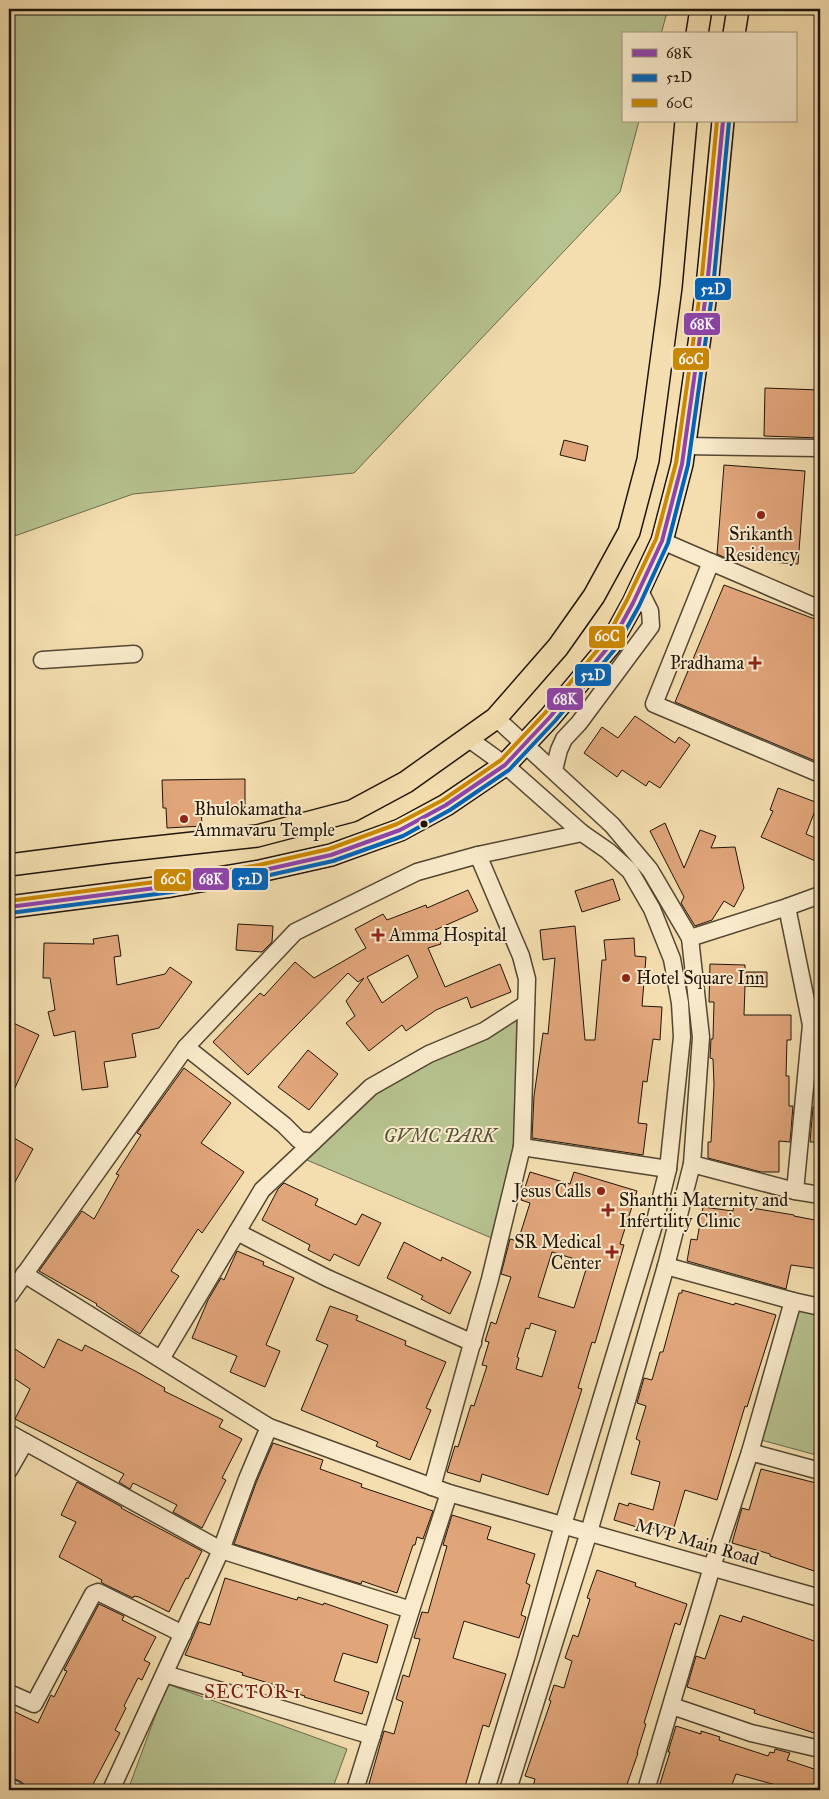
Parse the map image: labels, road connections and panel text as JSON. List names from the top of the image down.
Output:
{
  "streets": {
    "street": ["MVP Main Road"]
  },
  "districts": ["SECTOR 1"],
  "parks": ["GVMC PARK"],
  "places": {
    "other": [
      "Srikanth Residency",
      "Bhulokamatha Ammavaru Temple",
      "Hotel Square Inn",
      "Jesus Calls"
    ],
    "health": [
      "Pradhama",
      "Amma Hospital",
      "Shanthi Maternity and Infertility Clinic",
      "SR Medical Center"
    ]
  },
  "lines": ["transit line 68K", "transit line 52D", "transit line 60C"],
  "legend": ["68K", "52D", "60C"]
}
